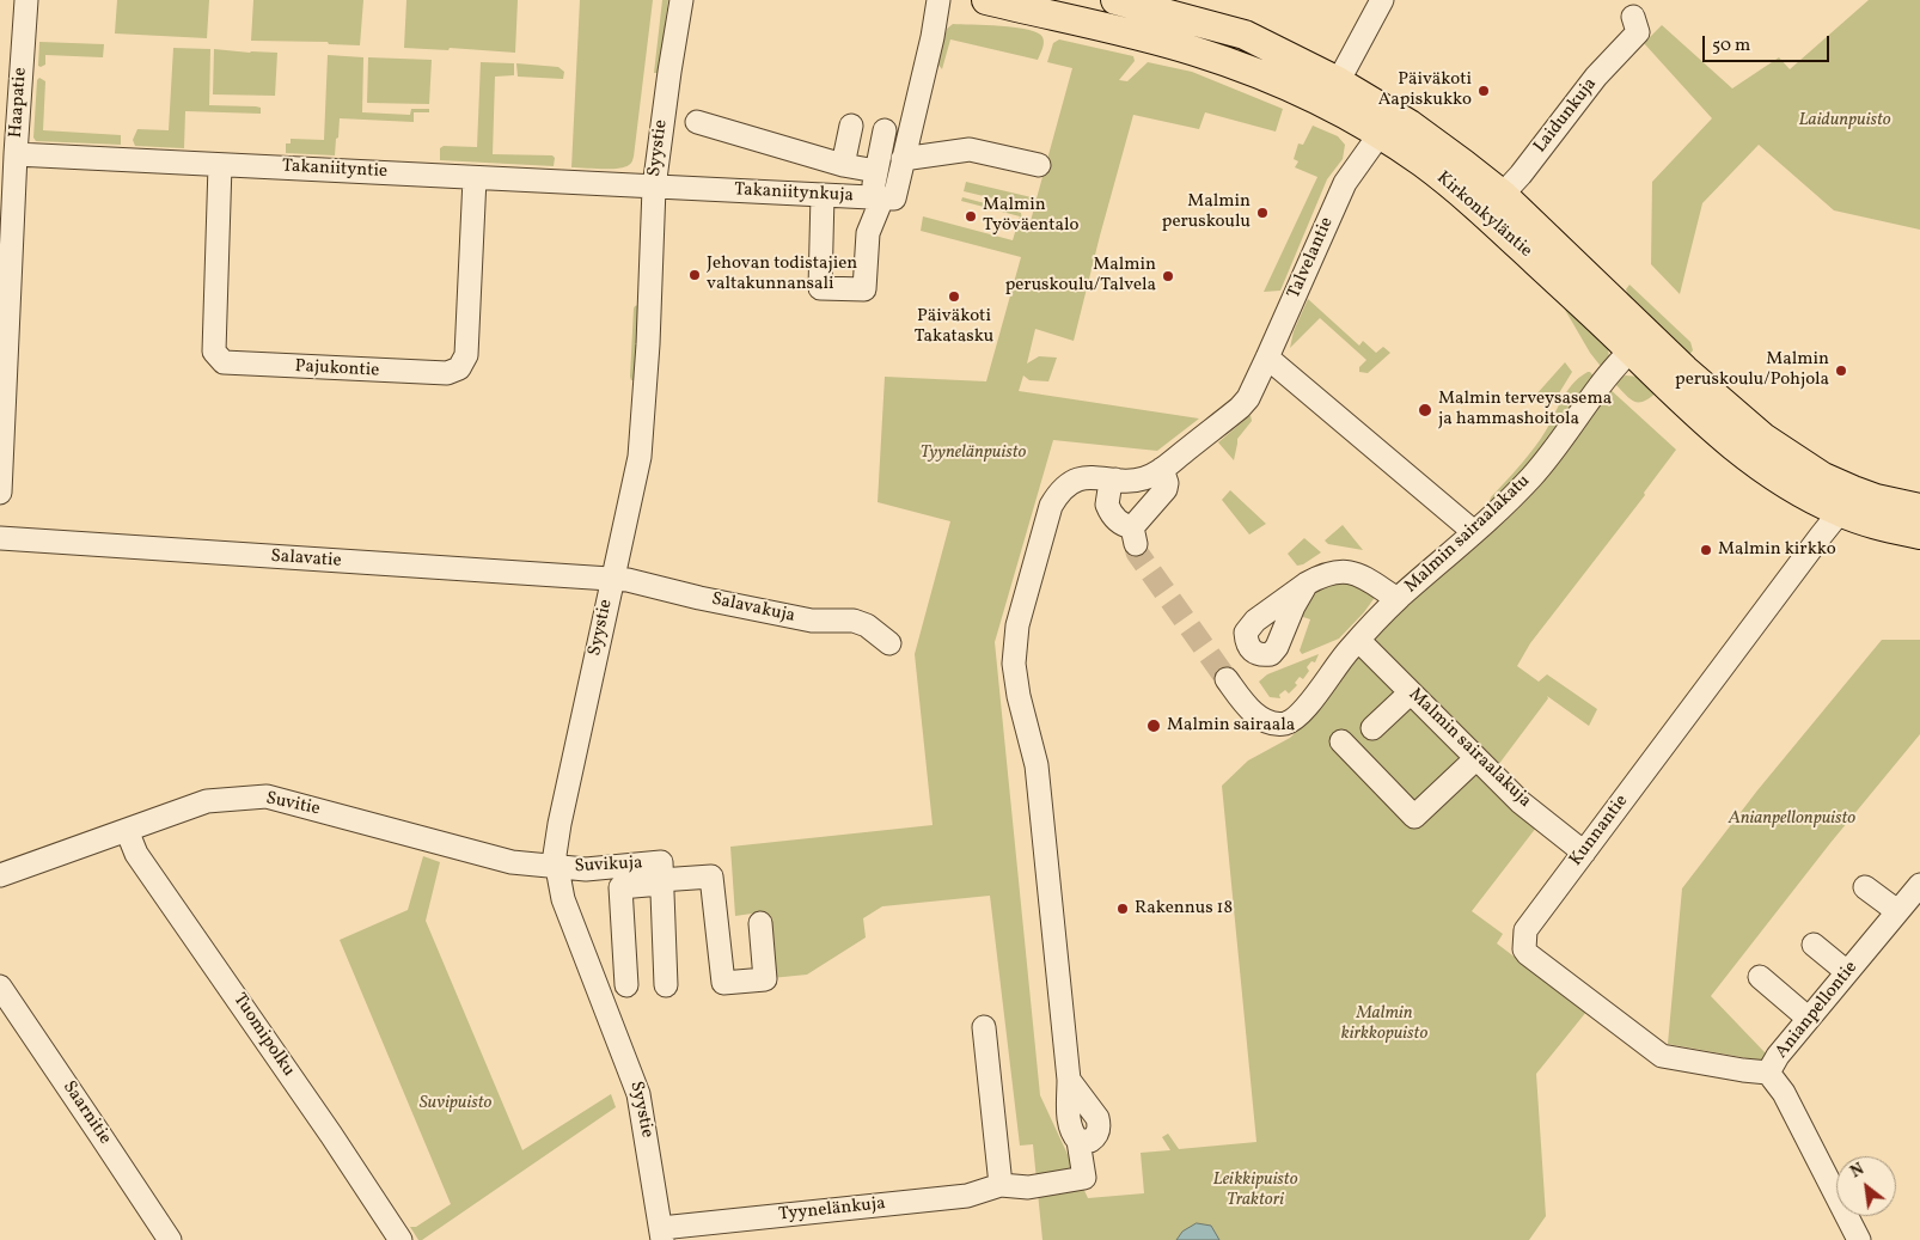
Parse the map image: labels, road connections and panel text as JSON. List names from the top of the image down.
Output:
{
  "streets": {
    "main road": ["Kirkonkyläntie"],
    "street": [
      "Haapatie",
      "Laidunkuja",
      "Syystie",
      "Takaniityntie",
      "Takaniitynkuja",
      "Talvelantie",
      "Pajukontie",
      "Malmin sairaalakatu",
      "Salavatie",
      "Salavakuja",
      "Malmin sairaalakuja",
      "Suvitie",
      "Kunnantie",
      "Suvikuja",
      "Anianpellontie",
      "Tuomipolku",
      "Saarnitie",
      "Tyynelänkuja"
    ]
  },
  "crossings": [
    ["Haapatie", "Takaniityntie"],
    ["Laidunkuja", "Kirkonkyläntie"],
    ["Syystie", "Takaniityntie"],
    ["Syystie", "Takaniitynkuja"],
    ["Syystie", "Salavatie"],
    ["Syystie", "Salavakuja"],
    ["Syystie", "Suvitie"],
    ["Syystie", "Suvikuja"],
    ["Syystie", "Tyynelänkuja"],
    ["Takaniityntie", "Takaniitynkuja"],
    ["Takaniityntie", "Pajukontie"],
    ["Kirkonkyläntie", "Talvelantie"],
    ["Kirkonkyläntie", "Malmin sairaalakatu"],
    ["Kirkonkyläntie", "Kunnantie"],
    ["Salavatie", "Salavakuja"],
    ["Malmin sairaalakuja", "Kunnantie"],
    ["Suvitie", "Suvikuja"],
    ["Suvitie", "Tuomipolku"],
    ["Kunnantie", "Anianpellontie"]
  ],
  "parks": [
    "Laidunpuisto",
    "Tyynelänpuisto",
    "Anianpellonpuisto",
    "Malmin kirkkopuisto",
    "Suvipuisto",
    "Leikkipuisto Traktori"
  ],
  "places": [
    "Päiväkoti Aapiskukko",
    "Malmin peruskoulu",
    "Malmin Työväentalo",
    "Jehovan todistajien valtakunnansali",
    "Malmin peruskoulu/Talvela",
    "Päiväkoti Takatasku",
    "Malmin peruskoulu/Pohjola",
    "Malmin terveysasema ja hammashoitola",
    "Malmin kirkko",
    "Malmin sairaala",
    "Rakennus 18"
  ],
  "scale_bar": "50 m",
  "north": "top left"
}
